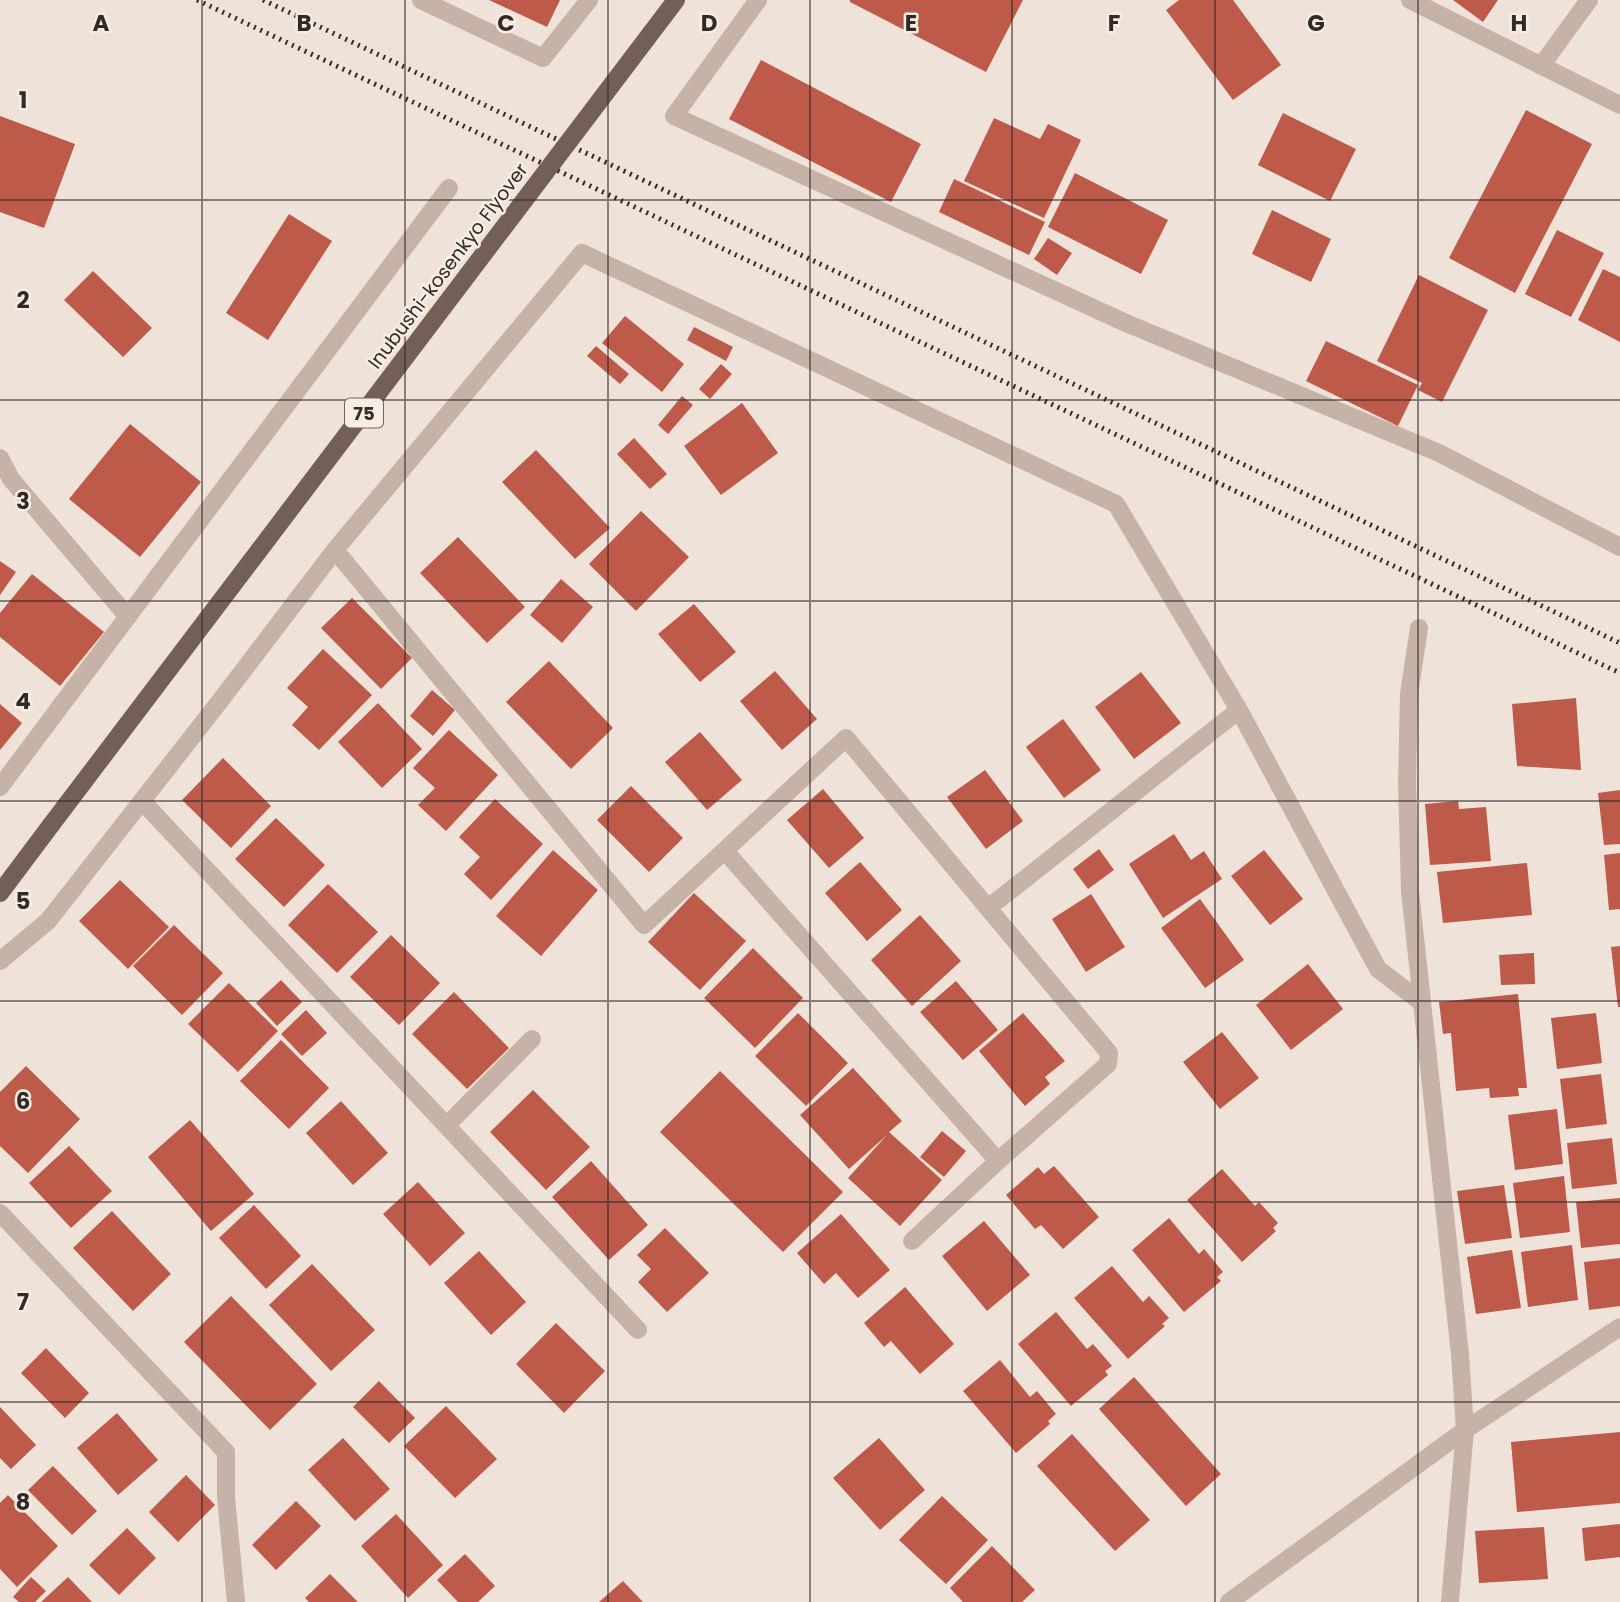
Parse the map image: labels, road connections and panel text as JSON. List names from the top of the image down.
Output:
{
  "streets": {
    "main road": ["Inubushi-kosenkyo Flyover", "75"]
  },
  "grid": {
    "columns": [
      "A",
      "B",
      "C",
      "D",
      "E",
      "F",
      "G",
      "H"
    ],
    "rows": [
      "1",
      "2",
      "3",
      "4",
      "5",
      "6",
      "7",
      "8"
    ]
  }
}
